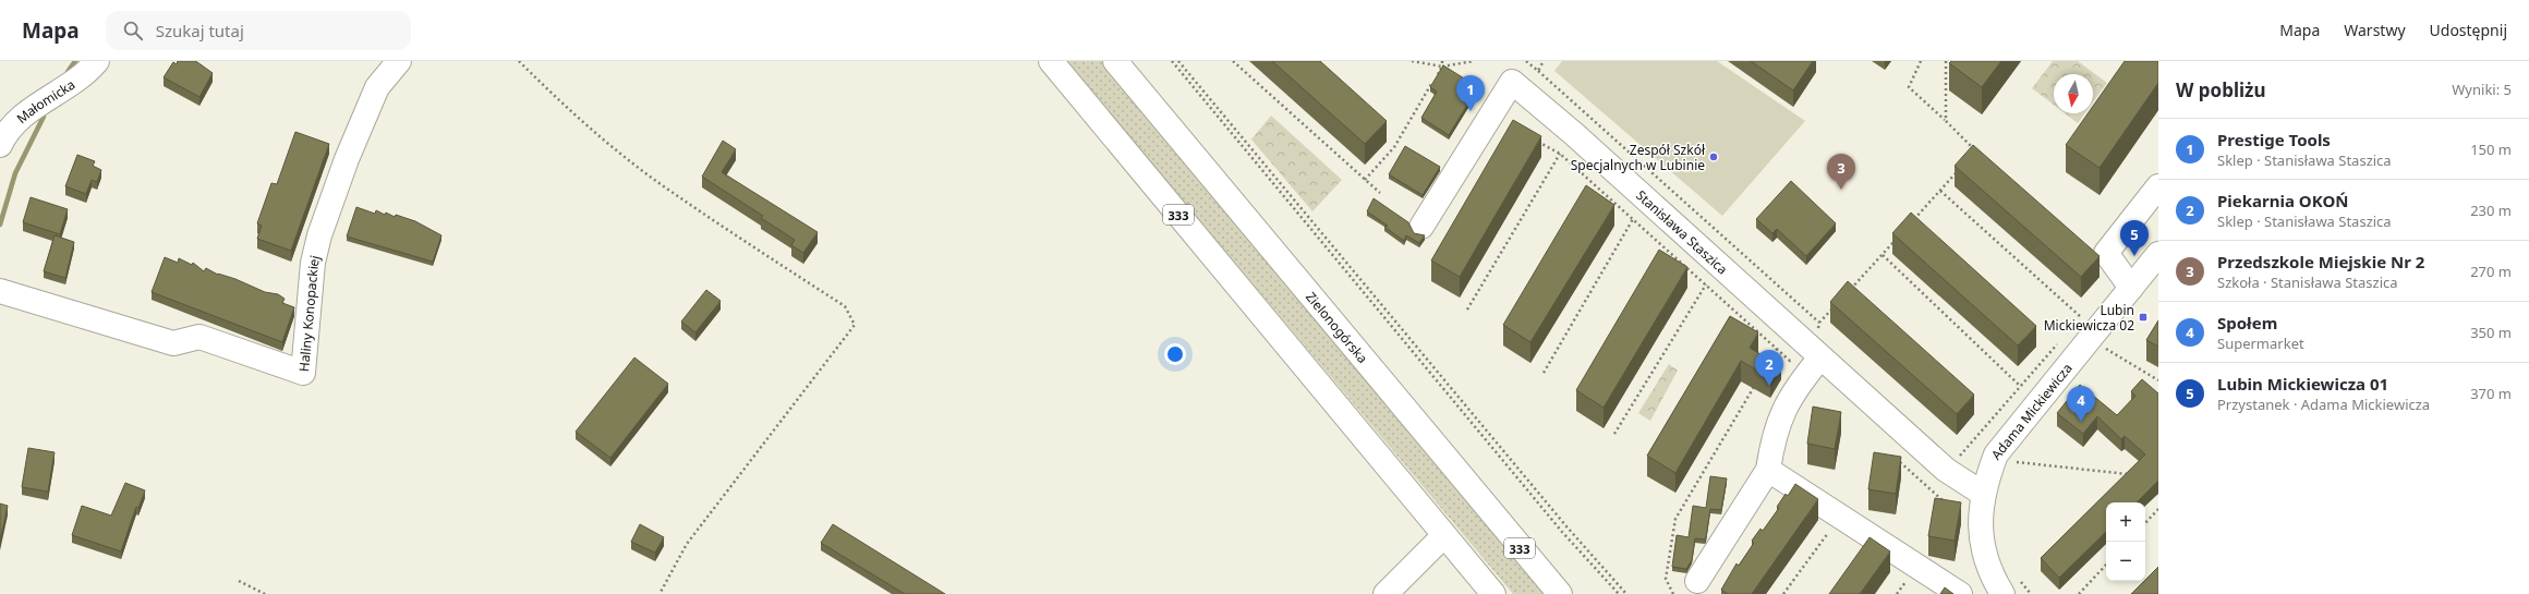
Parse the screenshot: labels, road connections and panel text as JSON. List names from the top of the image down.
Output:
{
  "streets": {
    "street": [
      "Małomicka",
      "333",
      "Stanisława Staszica",
      "Haliny Konopackiej",
      "Zielonogórska",
      "Adama Mickiewicza"
    ]
  },
  "crossings": [
    ["Stanisława Staszica", "Adama Mickiewicza"]
  ],
  "places": {
    "other": ["Zespół Szkół Specjalnych w Lubinie"],
    "transit": ["Lubin Mickiewicza 02"]
  },
  "north": "bottom",
  "page": {
    "header": "Mapa",
    "search": "Szukaj tutaj",
    "nav": ["Mapa", "Warstwy", "Udostępnij"],
    "heading": ["W pobliżu", "Wyniki: 5"],
    "pins": [
      "1",
      "3",
      "5",
      "2",
      "4"
    ],
    "list": [
      {
        "mark": "1",
        "name": "Prestige Tools",
        "note": "Sklep · Stanisława Staszica",
        "value": "150 m"
      },
      {
        "mark": "2",
        "name": "Piekarnia OKOŃ",
        "note": "Sklep · Stanisława Staszica",
        "value": "230 m"
      },
      {
        "mark": "3",
        "name": "Przedszkole Miejskie Nr 2",
        "note": "Szkoła · Stanisława Staszica",
        "value": "270 m"
      },
      {
        "mark": "4",
        "name": "Społem",
        "note": "Supermarket",
        "value": "350 m"
      },
      {
        "mark": "5",
        "name": "Lubin Mickiewicza 01",
        "note": "Przystanek · Adama Mickiewicza",
        "value": "370 m"
      }
    ],
    "map_buttons": ["+", "−"]
  }
}
